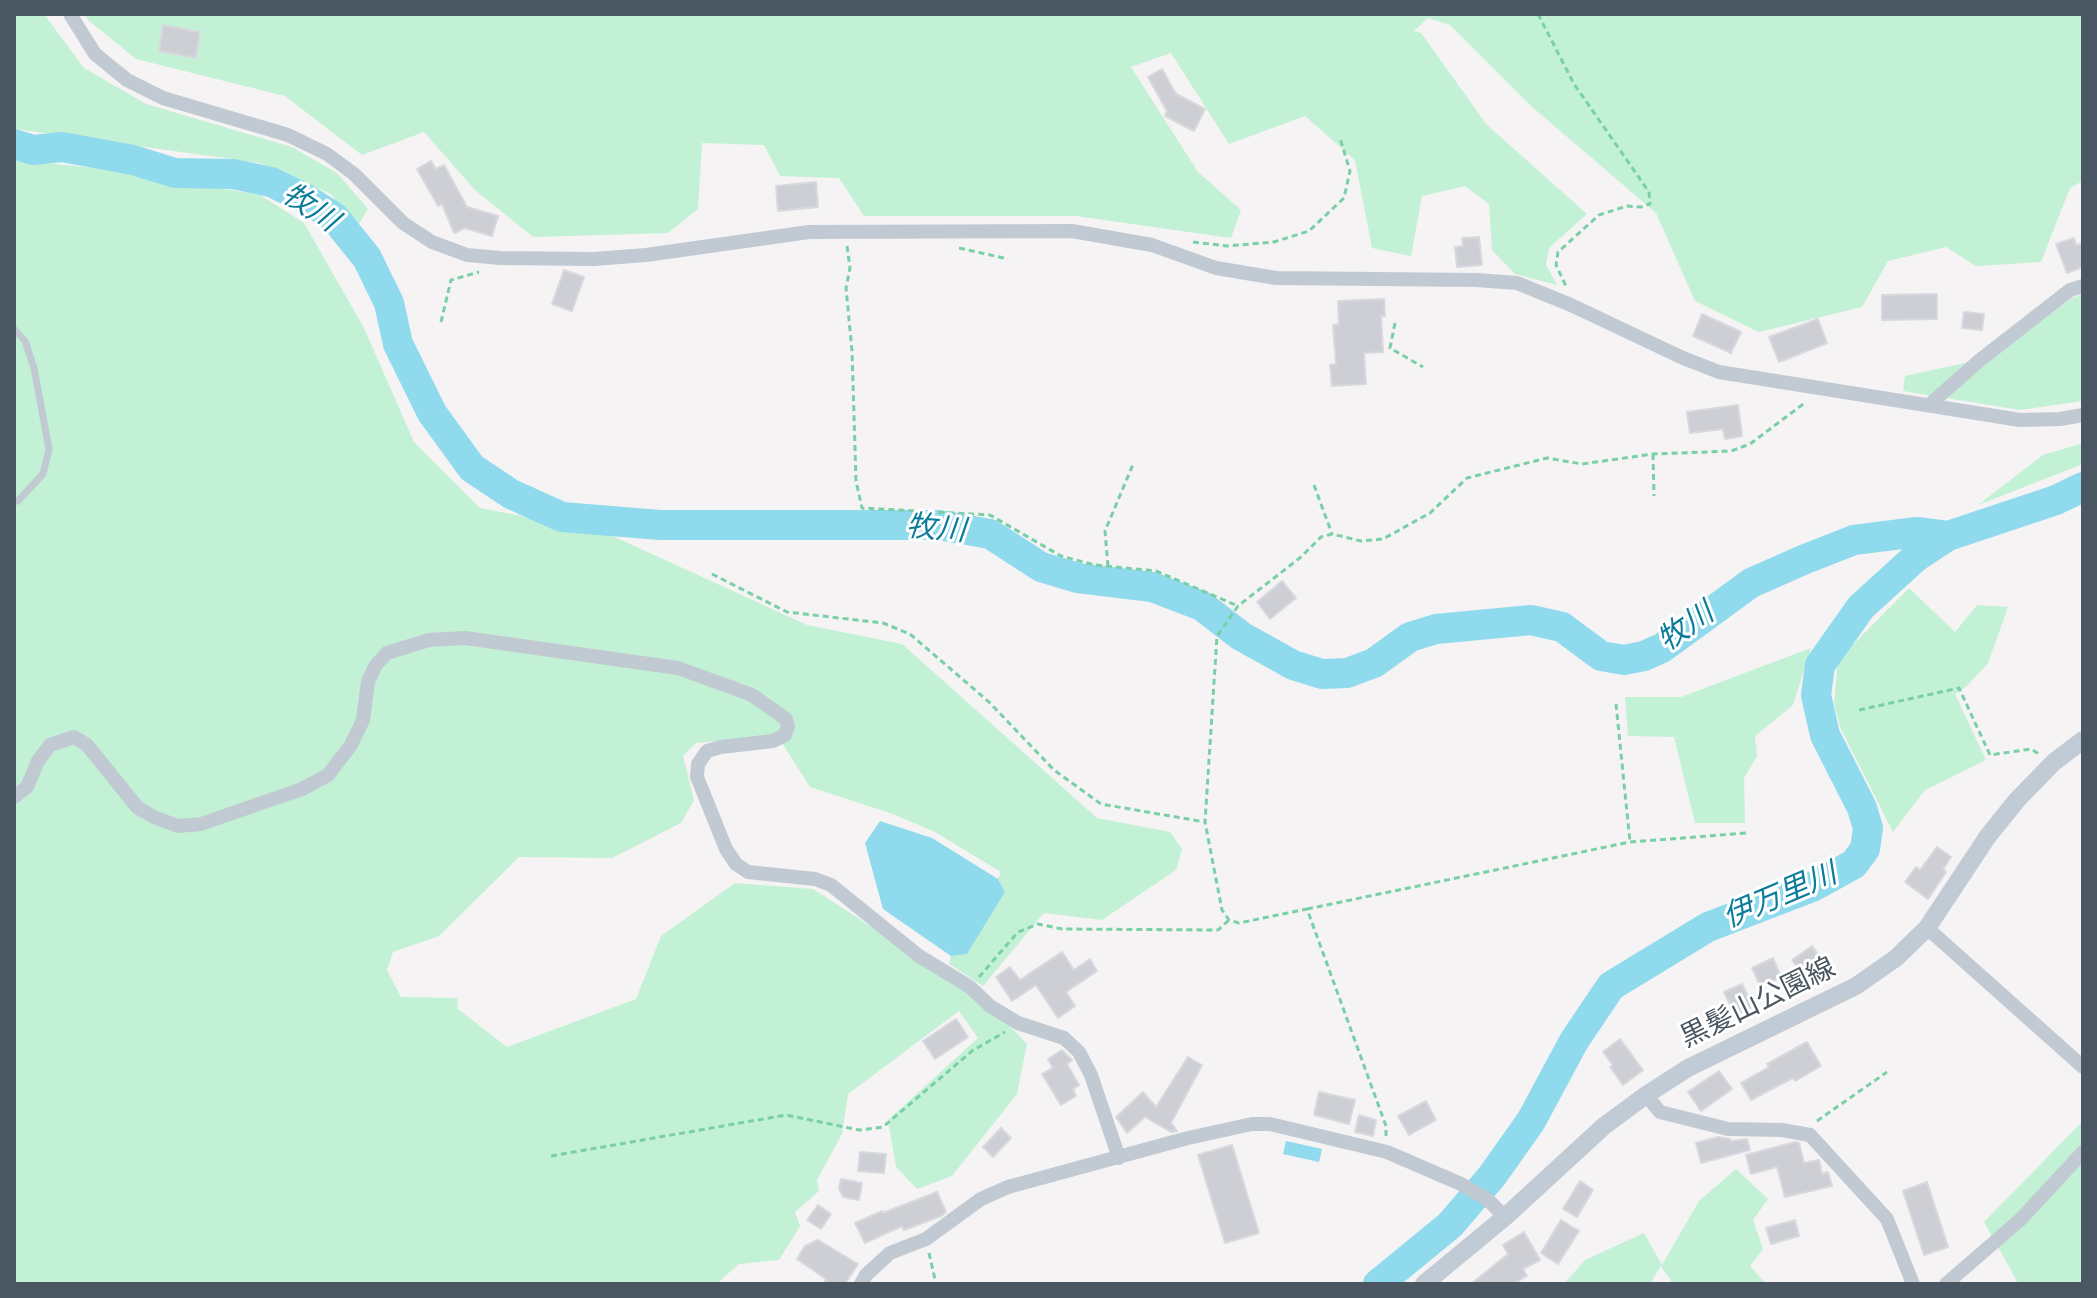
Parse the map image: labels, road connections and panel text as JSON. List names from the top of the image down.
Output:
{
  "streets": {
    "main road": ["黒髪山公園線"]
  },
  "water": ["牧川", "伊万里川"]
}
